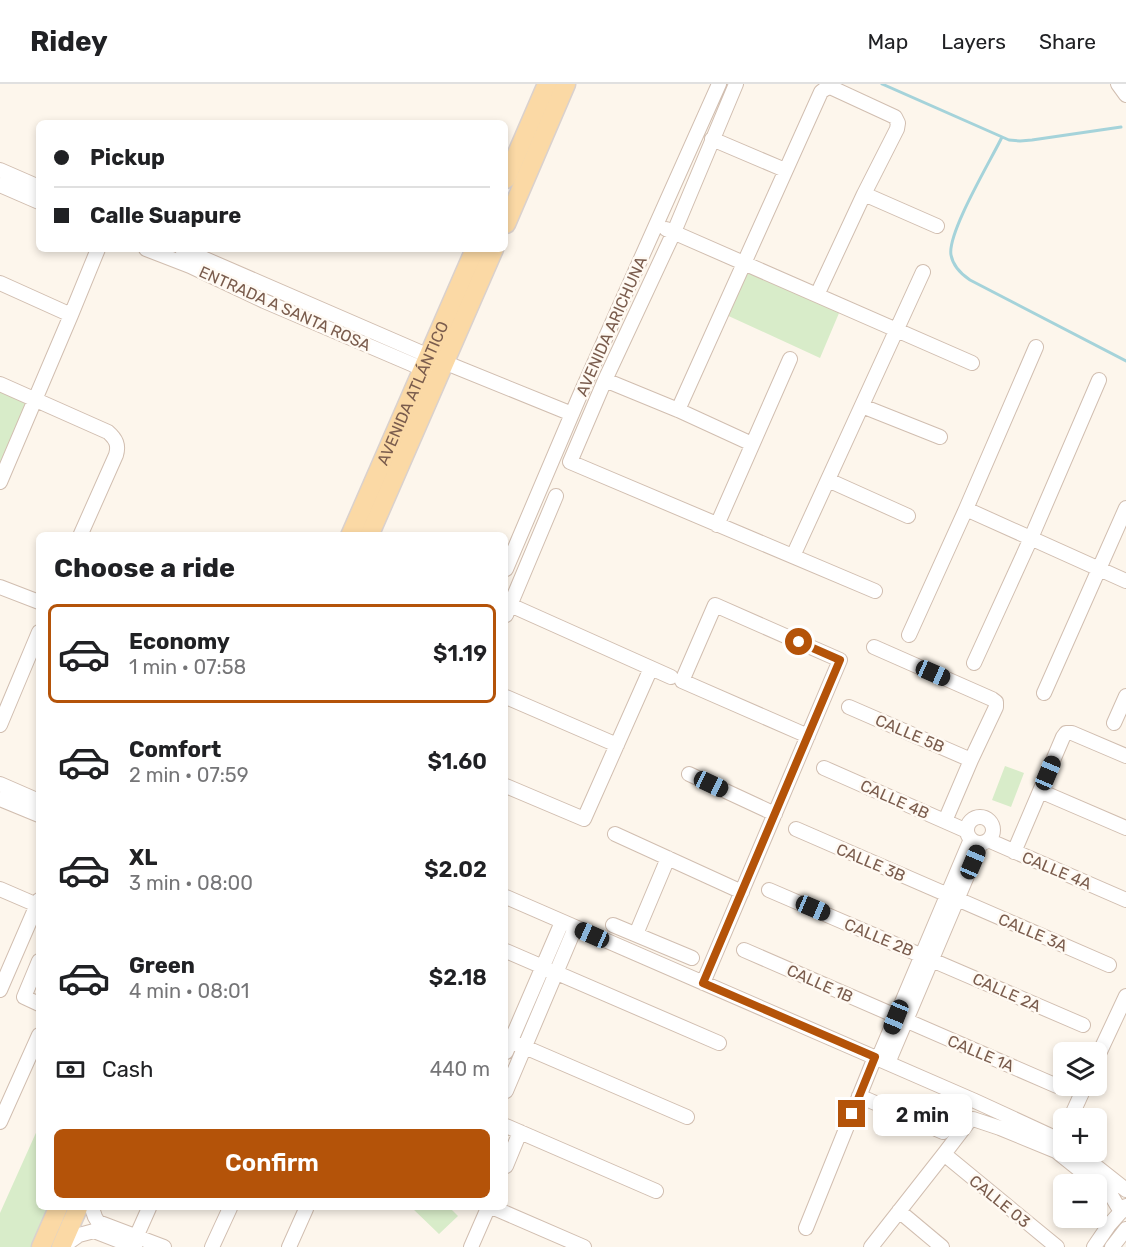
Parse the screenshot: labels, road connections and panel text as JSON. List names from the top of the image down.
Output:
{
  "streets": {
    "main road": ["AVENIDA ATLÁNTICO"],
    "street": [
      "ENTRADA A SANTA ROSA",
      "AVENIDA ARICHUNA",
      "CALLE 5B",
      "CALLE 4B",
      "CALLE 3B",
      "CALLE 4A",
      "CALLE 3A",
      "CALLE 2B",
      "CALLE 1B",
      "CALLE 2A",
      "CALLE 1A",
      "CALLE 03"
    ]
  },
  "crossings": [
    ["ENTRADA A SANTA ROSA", "AVENIDA ARICHUNA"],
    ["ENTRADA A SANTA ROSA", "AVENIDA ATLÁNTICO"],
    ["CALLE 4B", "CALLE 4A"],
    ["CALLE 3B", "CALLE 3A"],
    ["CALLE 2B", "CALLE 2A"],
    ["CALLE 1B", "CALLE 1A"]
  ],
  "page": {
    "header": "Ridey",
    "nav": ["Map", "Layers", "Share"],
    "banner": ["Pickup", "Calle Suapure"],
    "heading": "Choose a ride",
    "list": [
      {
        "name": "Economy",
        "note": "1 min · 07:58",
        "value": "$1.19"
      },
      {
        "name": "Comfort",
        "note": "2 min · 07:59",
        "value": "$1.60"
      },
      {
        "name": "XL",
        "note": "3 min · 08:00",
        "value": "$2.02"
      },
      {
        "name": "Green",
        "note": "4 min · 08:01",
        "value": "$2.18"
      }
    ],
    "pay": ["Cash", "440 m"],
    "map_buttons": ["+", "−"],
    "bubble": "2 min",
    "buttons": "Confirm"
  }
}
